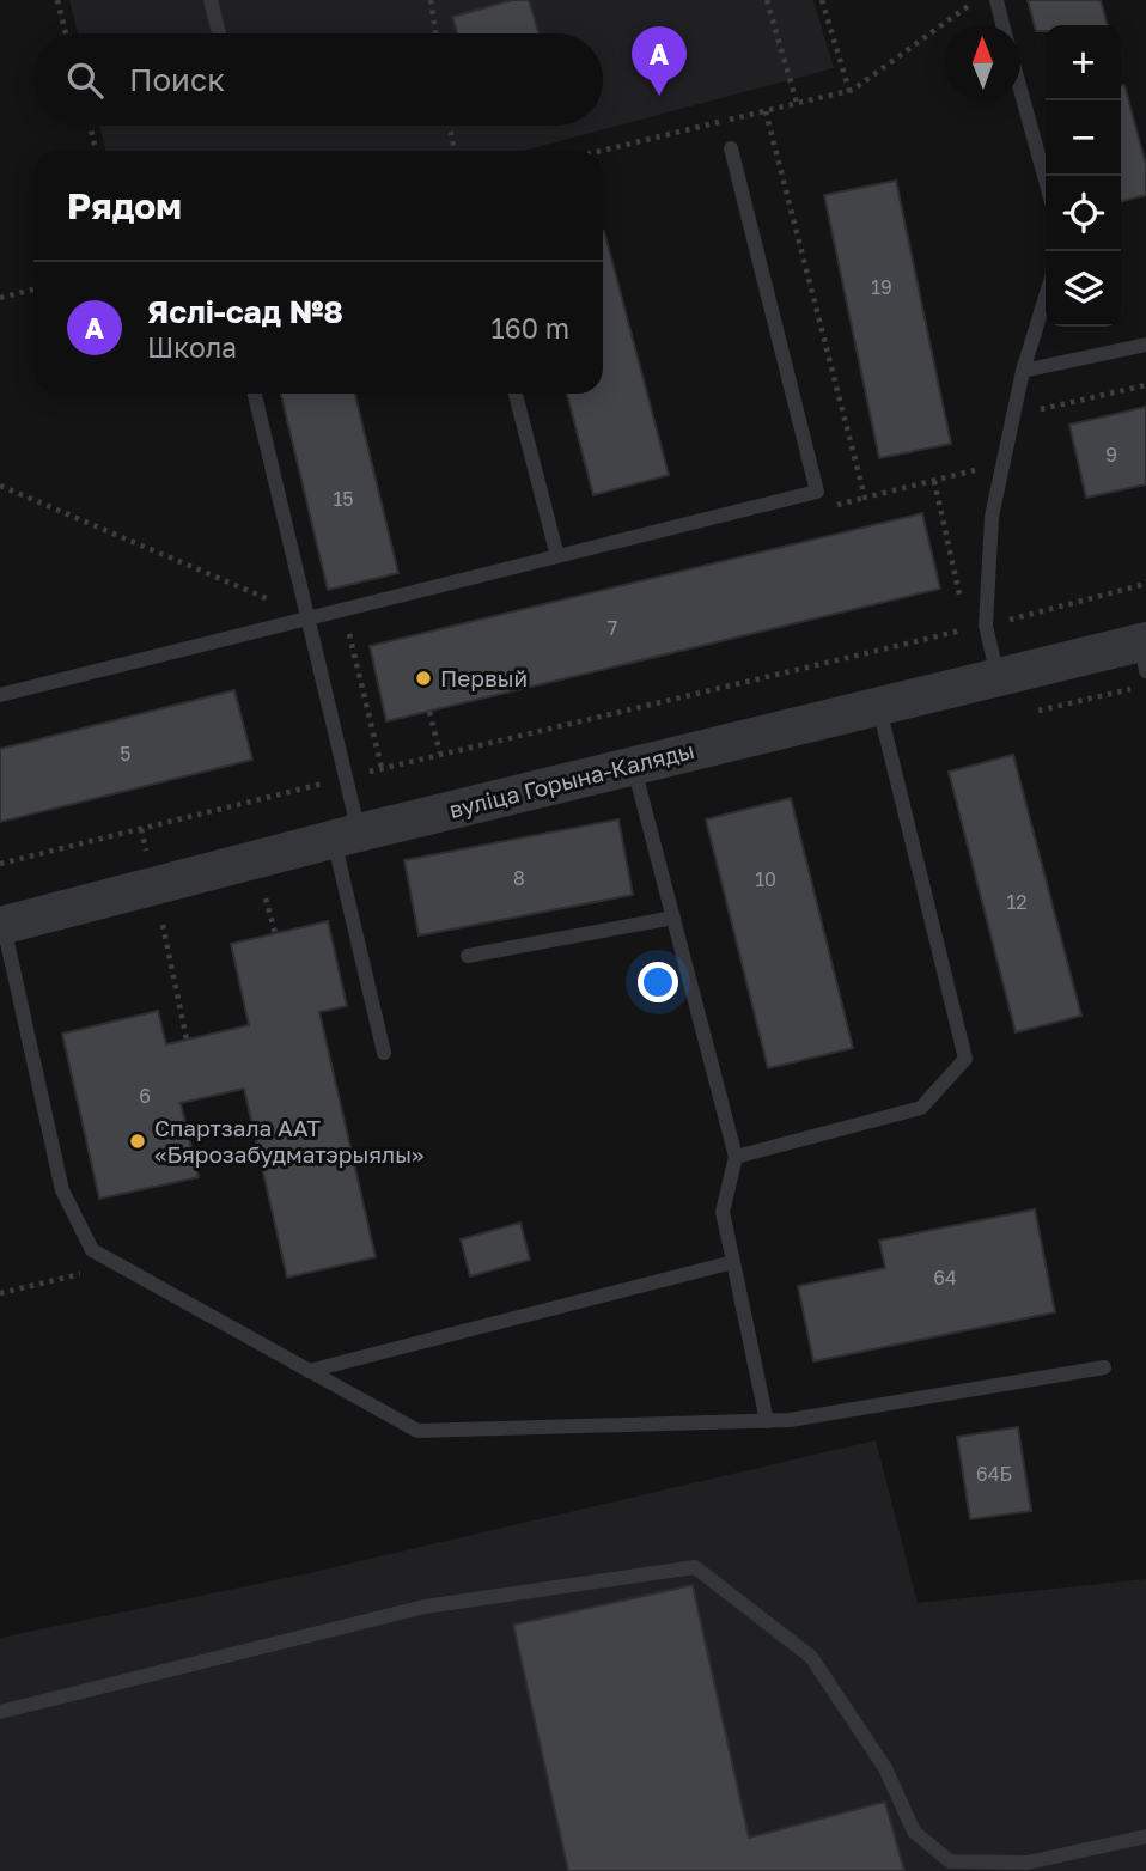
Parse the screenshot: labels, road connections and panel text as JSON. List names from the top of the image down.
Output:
{
  "streets": {
    "street": ["вуліца Горына-Каляды"]
  },
  "places": ["Первый", "Спартзала ААТ «Бярозабудматэрыялы»"],
  "house_numbers": [
    "19",
    "9",
    "15",
    "7",
    "5",
    "8",
    "10",
    "12",
    "6",
    "64",
    "64Б"
  ],
  "north": "top",
  "page": {
    "map_buttons": ["+", "−"],
    "pins": "A",
    "search": "Поиск",
    "heading": "Рядом",
    "list": [
      {
        "mark": "A",
        "name": "Яслі-сад №8",
        "note": "Школа",
        "value": "160 m"
      }
    ]
  }
}
